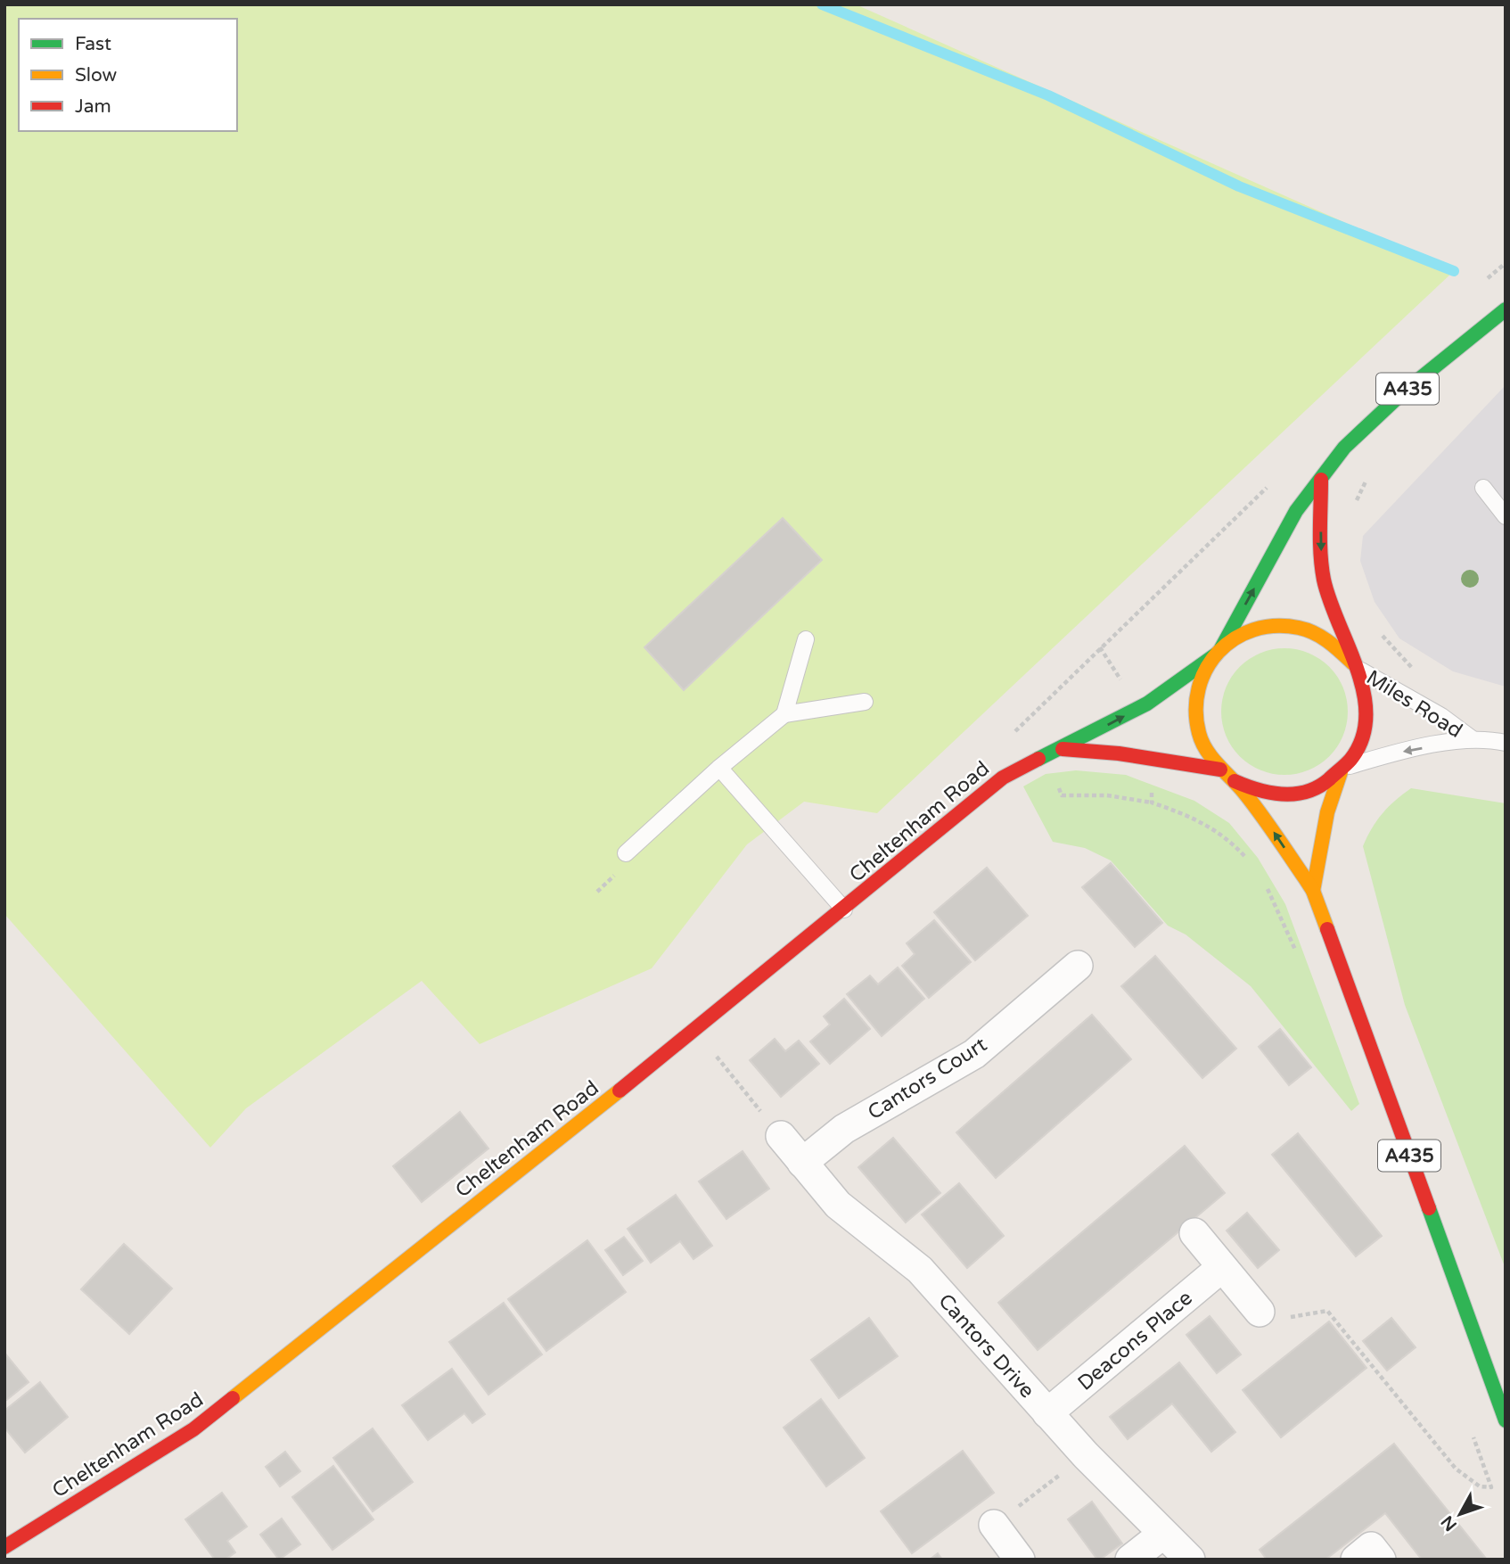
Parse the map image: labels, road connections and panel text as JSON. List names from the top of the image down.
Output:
{
  "streets": {
    "main road": ["A435", "Cheltenham Road"],
    "street": ["Cantors Court", "Deacons Place", "Cantors Drive"],
    "lane": ["Miles Road"]
  },
  "crossings": [
    ["A435", "Miles Road"],
    ["A435", "Cheltenham Road"],
    ["Miles Road", "Cheltenham Road"],
    ["Cantors Court", "Cantors Drive"],
    ["Deacons Place", "Cantors Drive"]
  ],
  "one_way": ["Miles Road"],
  "legend": ["Fast", "Slow", "Jam"],
  "north": "bottom left"
}
